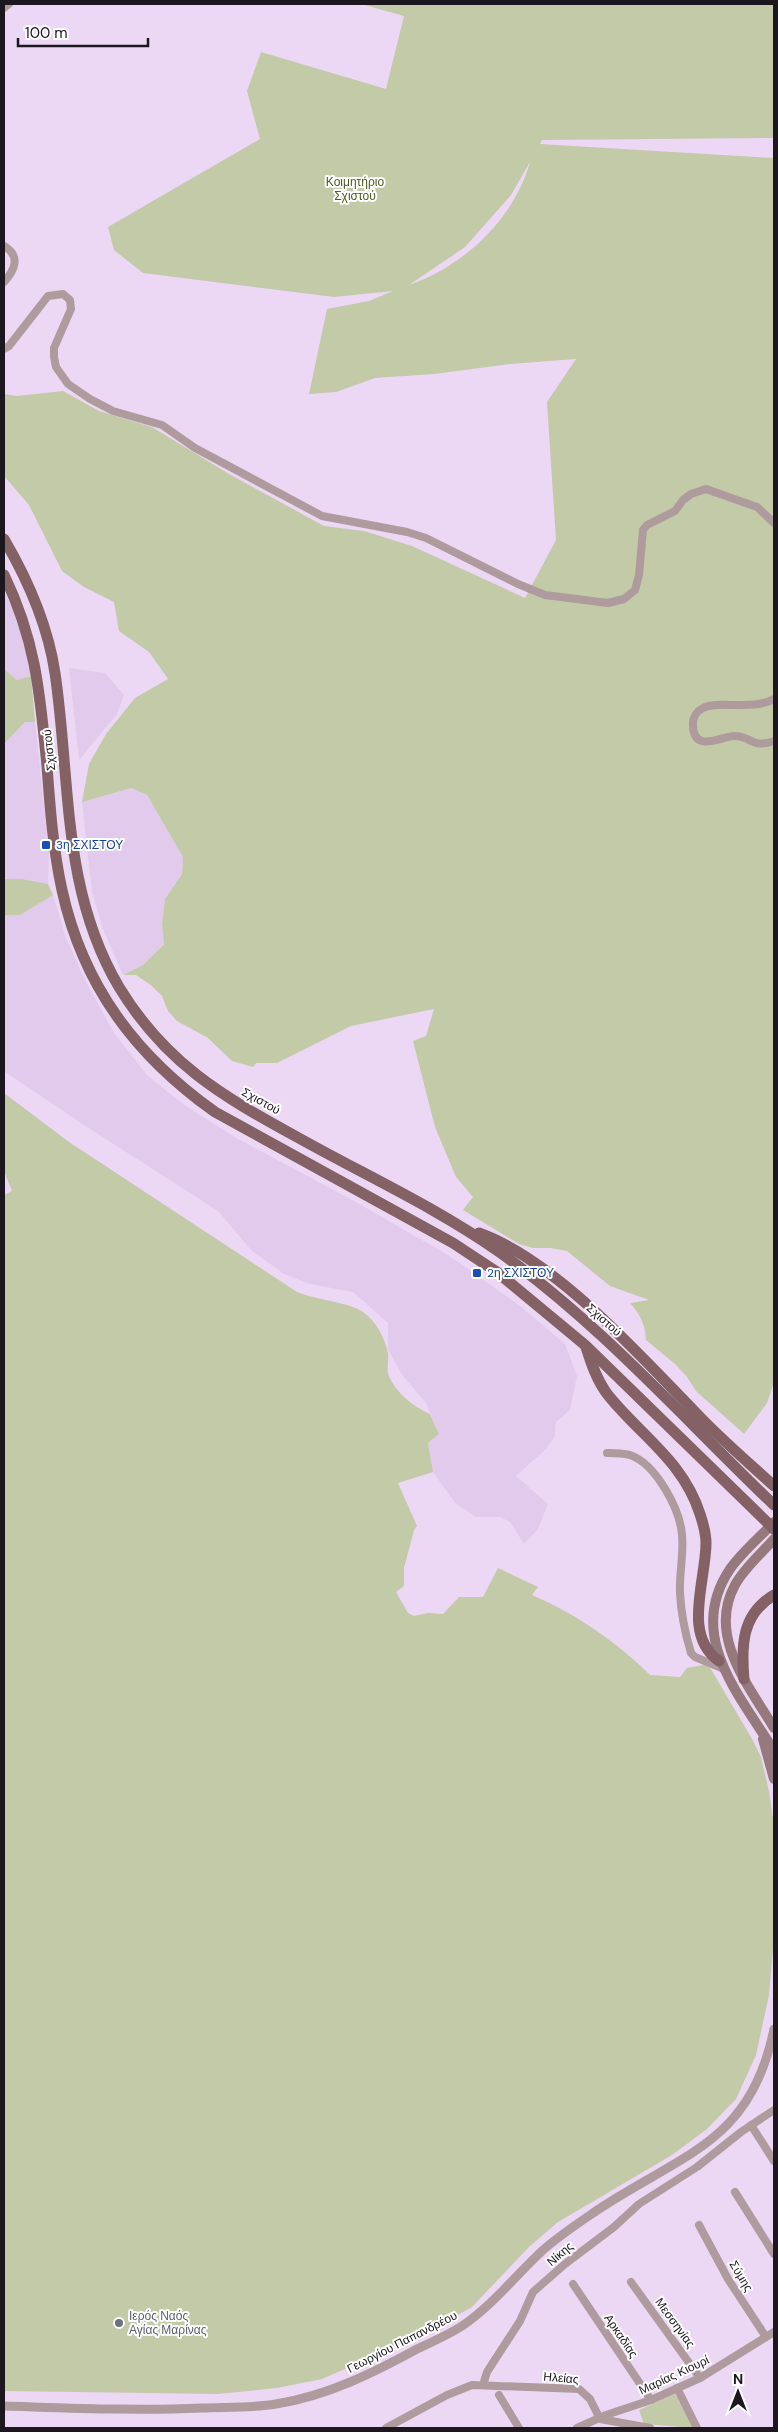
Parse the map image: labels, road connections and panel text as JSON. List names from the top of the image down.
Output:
{
  "streets": {
    "main road": ["Σχιστού"],
    "street": [
      "Νίκης",
      "Σύμης",
      "Μεσσηνίας",
      "Αρκαδίας",
      "Γεωργίου Παπανδρέου",
      "Μαρίας Κιουρί",
      "Ηλείας"
    ]
  },
  "crossings": [
    ["Νίκης", "Ηλείας"],
    ["Σύμης", "Μαρίας Κιουρί"],
    ["Μεσσηνίας", "Μαρίας Κιουρί"],
    ["Αρκαδίας", "Μαρίας Κιουρί"],
    ["Μαρίας Κιουρί", "Ηλείας"]
  ],
  "parks": ["Κοιμητήριο Σχιστού"],
  "places": {
    "transit": ["3η ΣΧΙΣΤΟΥ", "2η ΣΧΙΣΤΟΥ"],
    "other": ["Ιερός Ναός Αγίας Μαρίνας"]
  },
  "scale_bar": "100 m",
  "north": "top"
}
